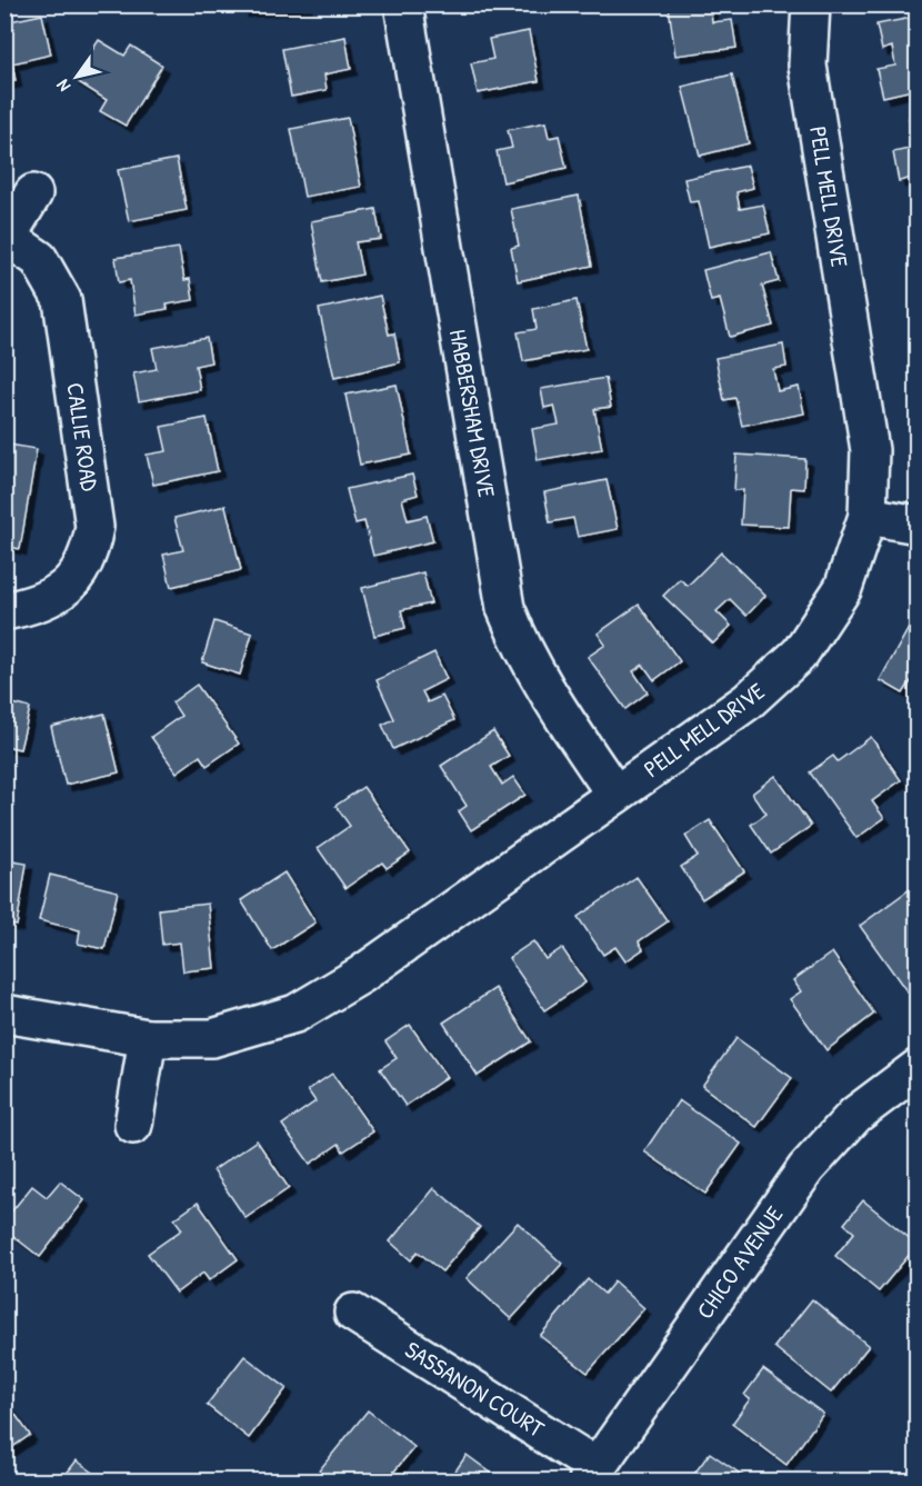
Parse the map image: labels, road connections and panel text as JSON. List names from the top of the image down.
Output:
{
  "streets": {
    "street": [
      "PELL MELL DRIVE",
      "HABBERSHAM DRIVE",
      "CALLIE ROAD",
      "CHICO AVENUE",
      "SASSANON COURT"
    ]
  },
  "crossings": [
    ["PELL MELL DRIVE", "HABBERSHAM DRIVE"],
    ["CHICO AVENUE", "SASSANON COURT"]
  ],
  "north": "bottom left"
}
